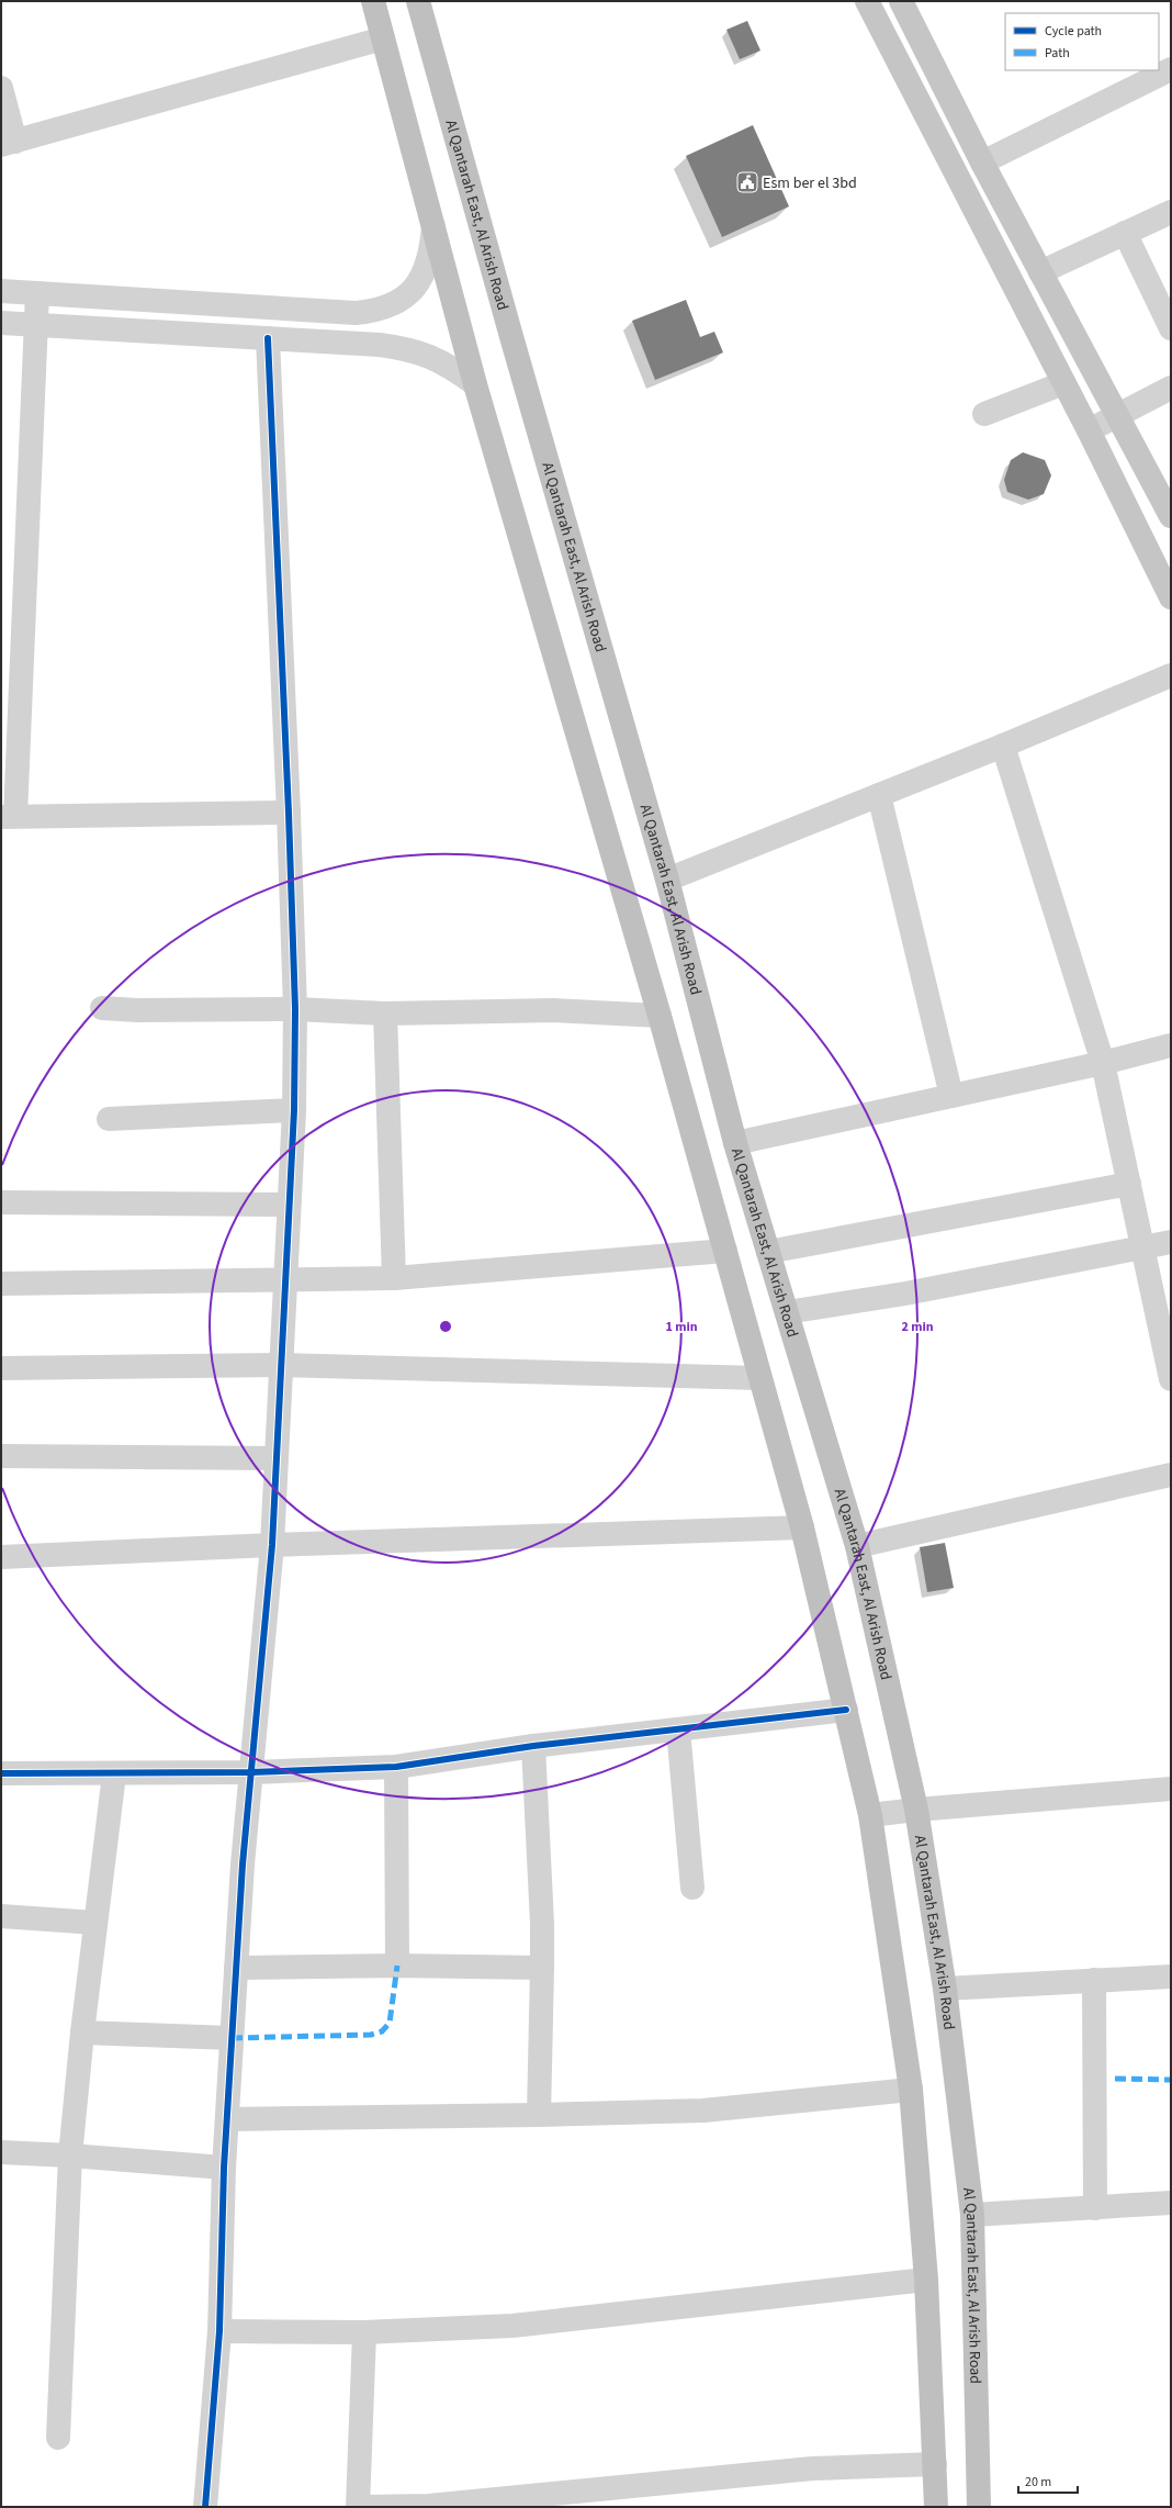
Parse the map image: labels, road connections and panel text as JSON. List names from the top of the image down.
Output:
{
  "streets": {
    "highway": ["Al Qantarah East, Al Arish Road"]
  },
  "places": {
    "public building": ["Esm ber el 3bd"]
  },
  "legend": ["Cycle path", "Path"],
  "scale_bar": "20 m",
  "rings": ["1 min", "2 min"]
}
